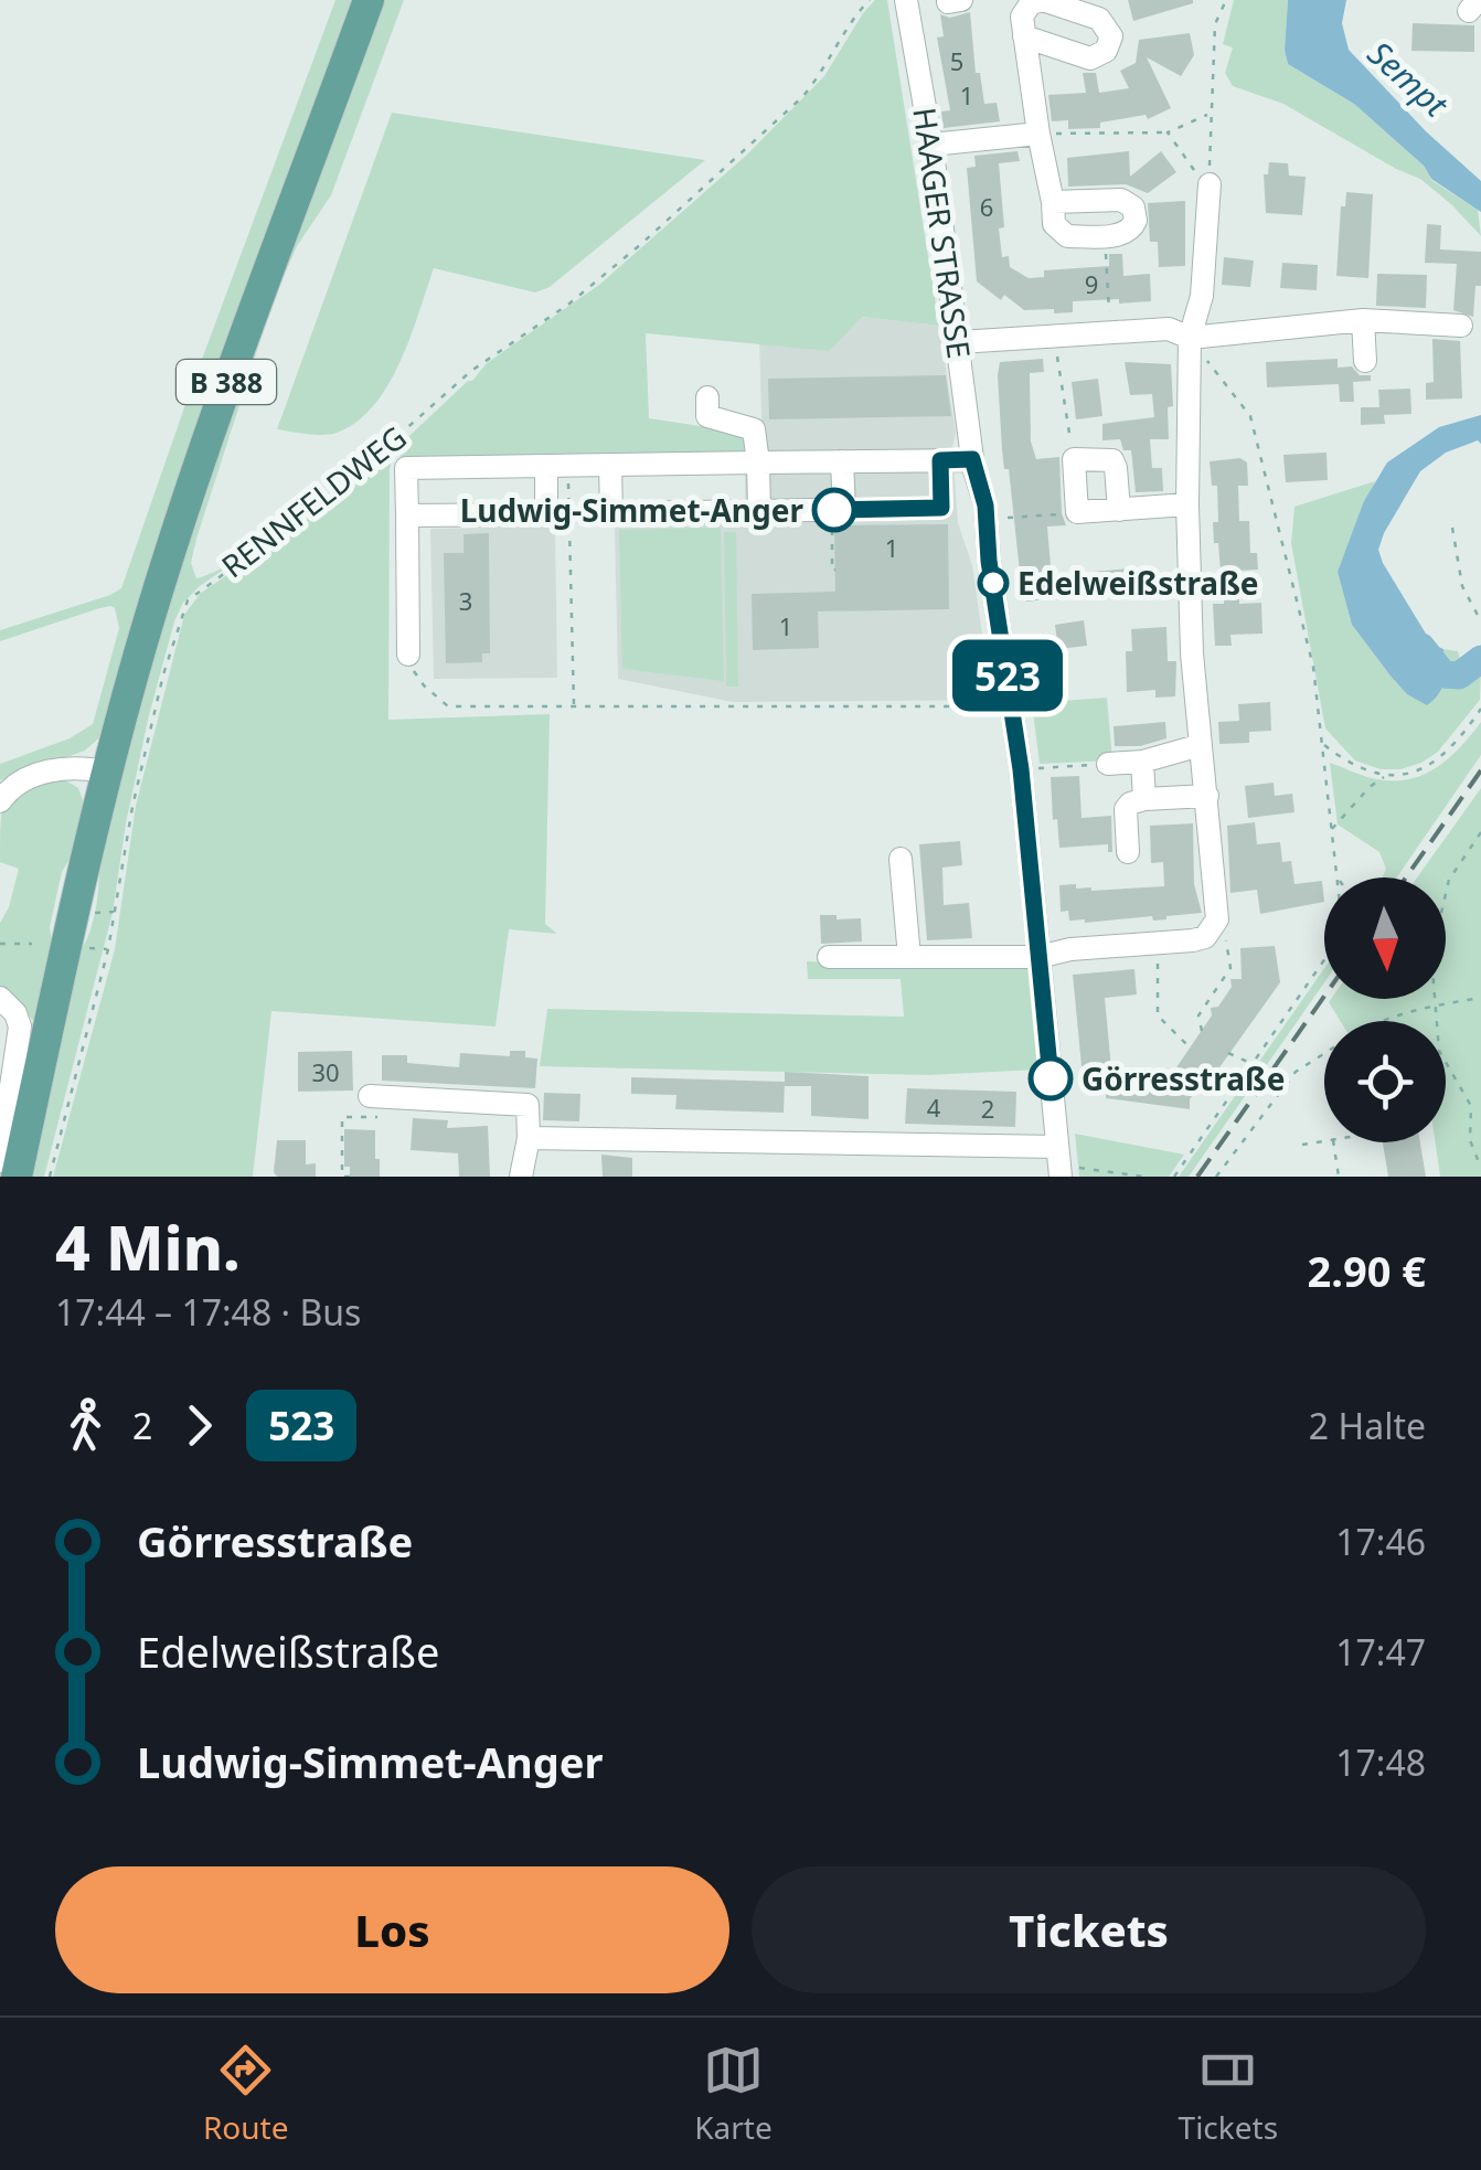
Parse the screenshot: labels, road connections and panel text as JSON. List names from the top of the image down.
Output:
{
  "streets": {
    "main road": ["B 388"],
    "street": ["HAAGER STRASSE"],
    "path": ["RENNFELDWEG"]
  },
  "water": ["Sempt"],
  "places": ["Ludwig-Simmet-Anger", "Edelweißstraße", "Görresstraße"],
  "lines": ["bus line 523"],
  "house_numbers": [
    "5",
    "1",
    "6",
    "9",
    "1",
    "3",
    "1",
    "30",
    "4",
    "2"
  ],
  "north": "bottom",
  "page": {
    "on_map": "523",
    "heading": ["4 Min.", "17:44 – 17:48 · Bus", "2.90 €"],
    "legs": ["2", "523", "2 Halte"],
    "list": [
      {
        "name": "Görresstraße",
        "value": "17:46"
      },
      {
        "name": "Edelweißstraße",
        "value": "17:47"
      },
      {
        "name": "Ludwig-Simmet-Anger",
        "value": "17:48"
      }
    ],
    "buttons": ["Los", "Tickets"],
    "tabs": ["Route", "Karte", "Tickets"]
  }
}
